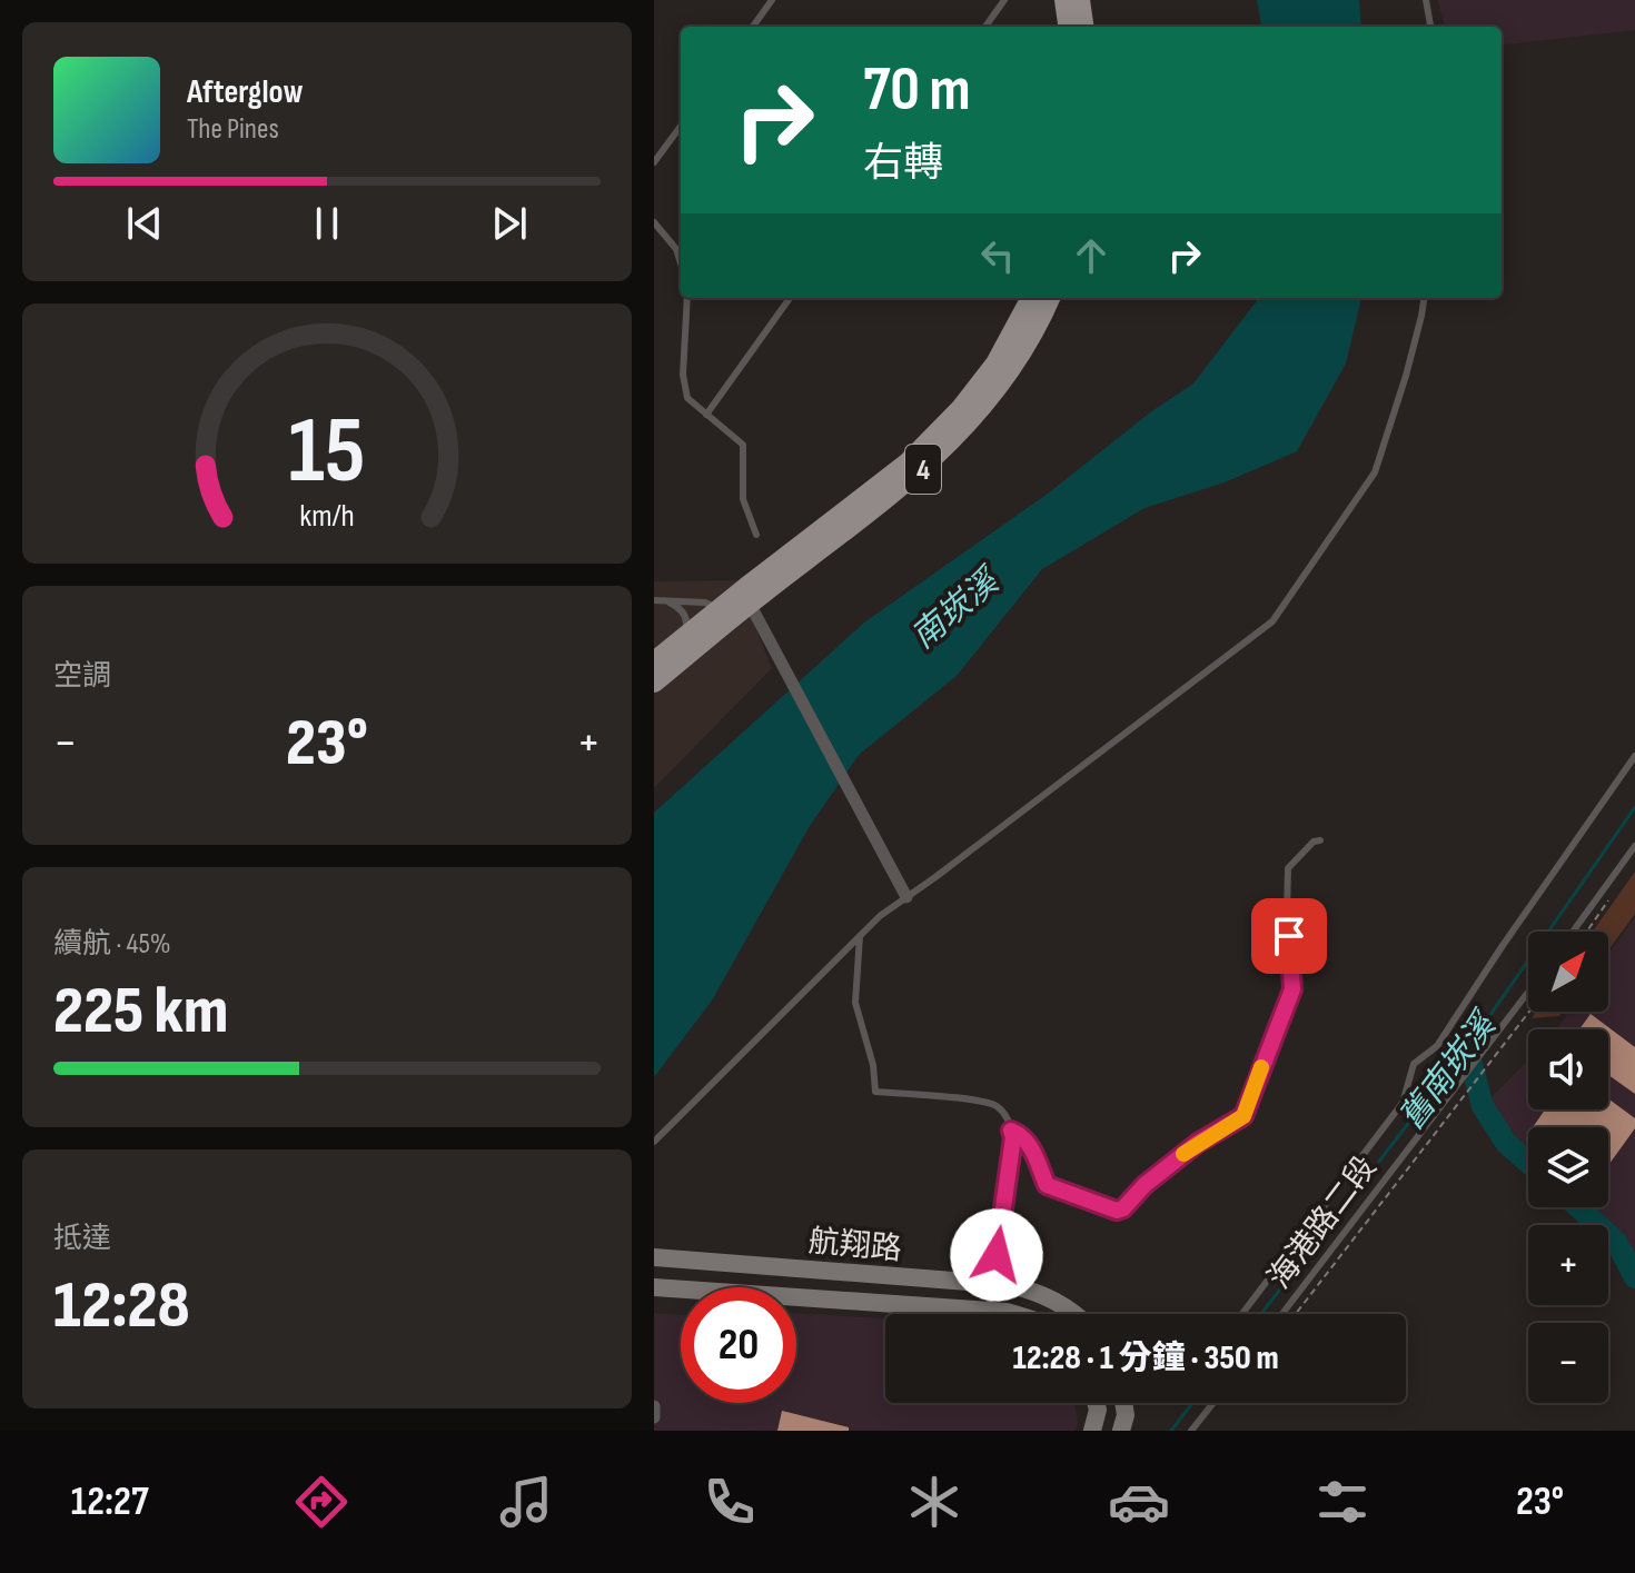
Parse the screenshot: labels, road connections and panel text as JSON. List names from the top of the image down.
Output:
{
  "streets": {
    "main road": ["4"],
    "street": ["航翔路"],
    "lane": ["海港路二段"]
  },
  "water": ["南崁溪", "舊南崁溪"],
  "north": "top right",
  "page": {
    "turn": ["70 m", "右轉"],
    "song": ["Afterglow", "The Pines"],
    "tile": [
      "空調",
      ["續航 · 45%", "225 km"],
      ["抵達", "12:28"]
    ],
    "heat": ["−", "23°", "+"],
    "map_buttons": ["+", "−"],
    "limit": "20",
    "trip": "12:28 · 1 分鐘 · 350 m",
    "tabs": ["12:27", "23°"],
    "gauge": ["15", "km/h"]
  }
}
